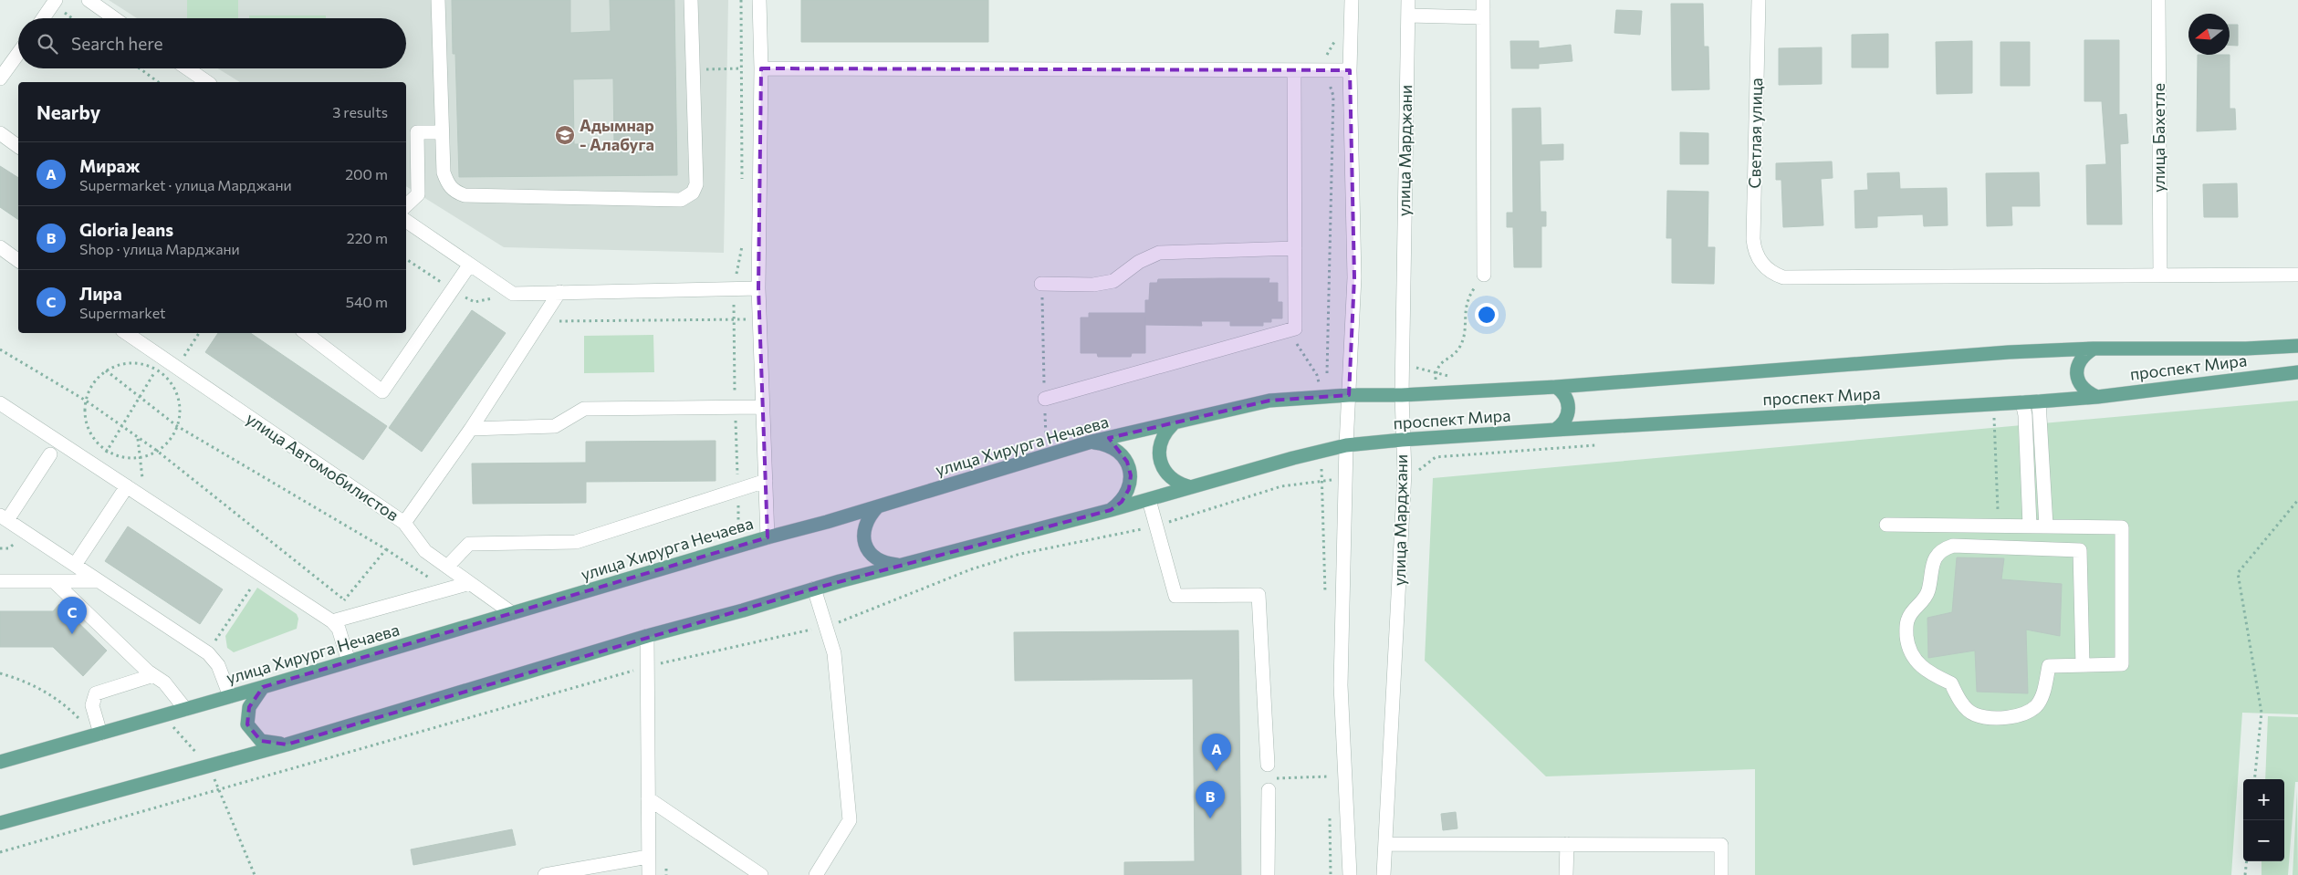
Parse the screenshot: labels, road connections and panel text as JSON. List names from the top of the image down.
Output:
{
  "streets": {
    "main road": ["проспект Мира", "улица Хирурга Нечаева"],
    "street": [
      "Светлая улица",
      "улица Бахетле",
      "улица Марджани",
      "улица Автомобилистов"
    ]
  },
  "crossings": [
    ["Светлая улица", "улица Бахетле"],
    ["улица Марджани", "проспект Мира"],
    ["проспект Мира", "улица Хирурга Нечаева"],
    ["улица Хирурга Нечаева", "улица Автомобилистов"]
  ],
  "places": {
    "school or university": ["Адымнар - Алабуга"]
  },
  "north": "left",
  "page": {
    "search": "Search here",
    "heading": ["Nearby", "3 results"],
    "list": [
      {
        "mark": "A",
        "name": "Мираж",
        "note": "Supermarket · улица Марджани",
        "value": "200 m"
      },
      {
        "mark": "B",
        "name": "Gloria Jeans",
        "note": "Shop · улица Марджани",
        "value": "220 m"
      },
      {
        "mark": "C",
        "name": "Лира",
        "note": "Supermarket",
        "value": "540 m"
      }
    ],
    "pins": ["C", "A", "B"],
    "map_buttons": ["+", "−"]
  }
}
